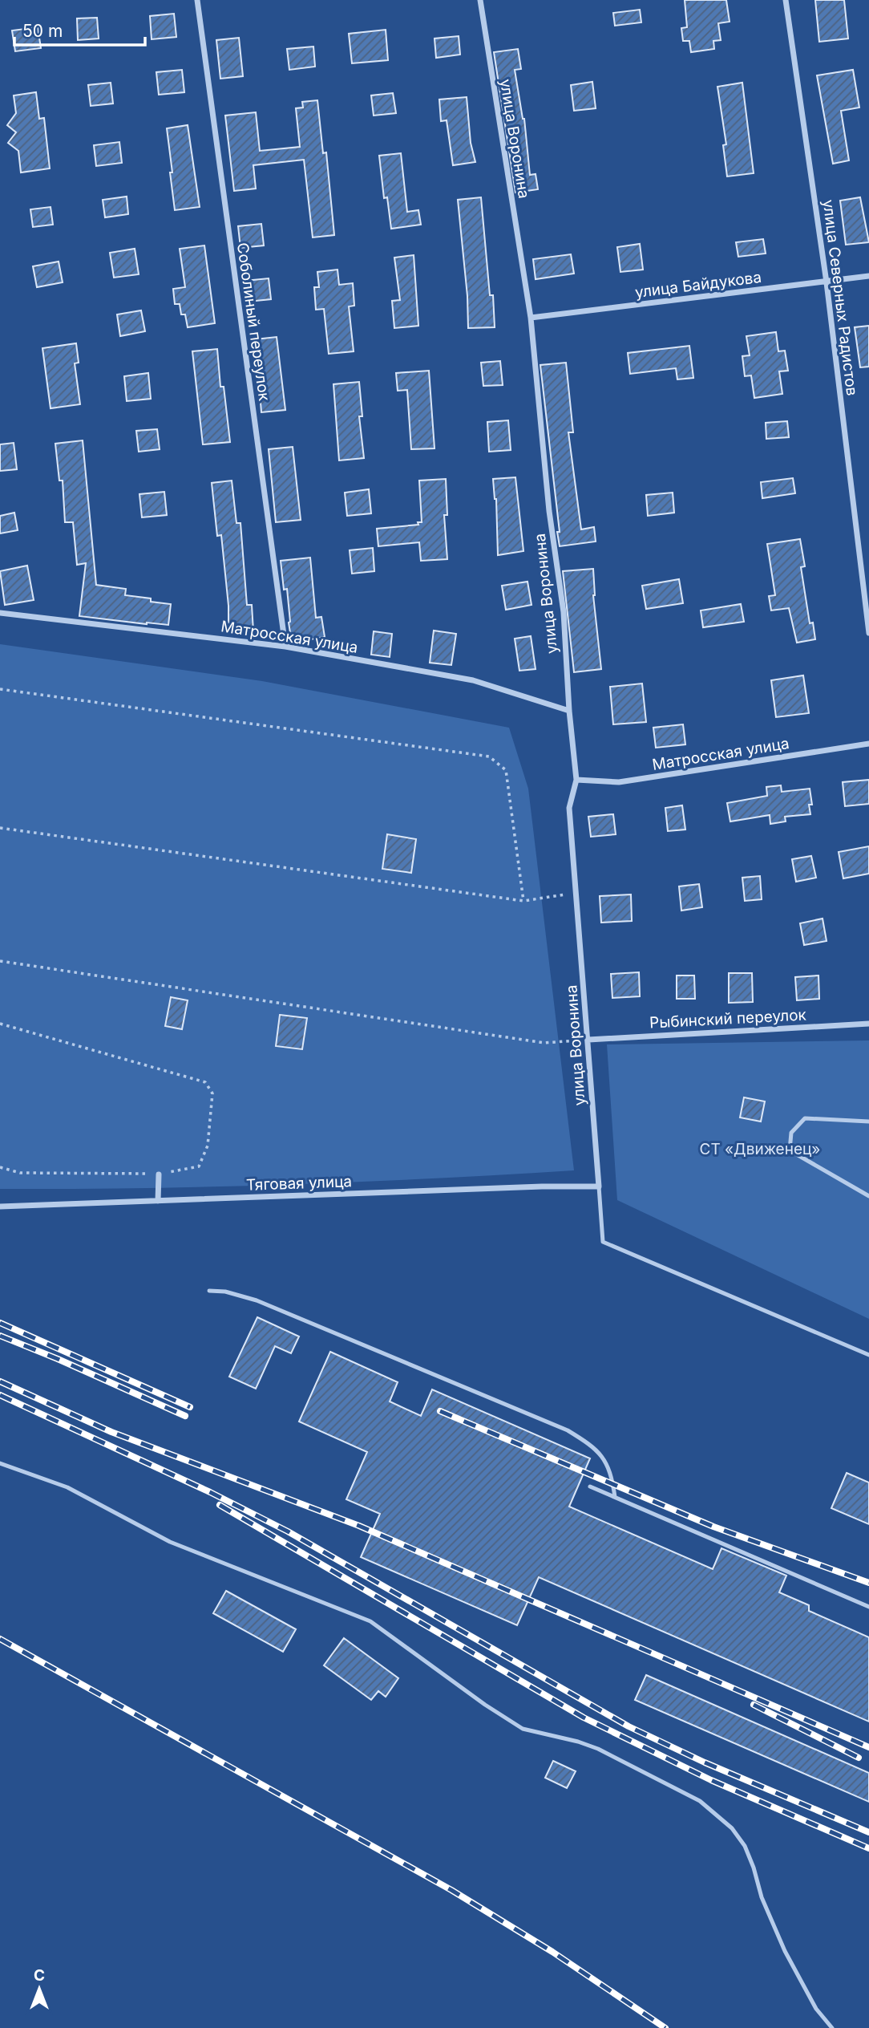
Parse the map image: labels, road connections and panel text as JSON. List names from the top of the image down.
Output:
{
  "streets": {
    "street": [
      "улица Воронина",
      "улица Байдукова",
      "улица Северных Радистов",
      "Соболиный переулок",
      "Матросская улица",
      "Рыбинский переулок",
      "Тяговая улица"
    ]
  },
  "crossings": [
    ["улица Воронина", "улица Байдукова"],
    ["улица Воронина", "Матросская улица"],
    ["улица Воронина", "Рыбинский переулок"],
    ["улица Воронина", "Тяговая улица"],
    ["улица Байдукова", "улица Северных Радистов"],
    ["Соболиный переулок", "Матросская улица"]
  ],
  "parks": ["СТ «Движенец»"],
  "scale_bar": "50 m",
  "north": "top"
}
